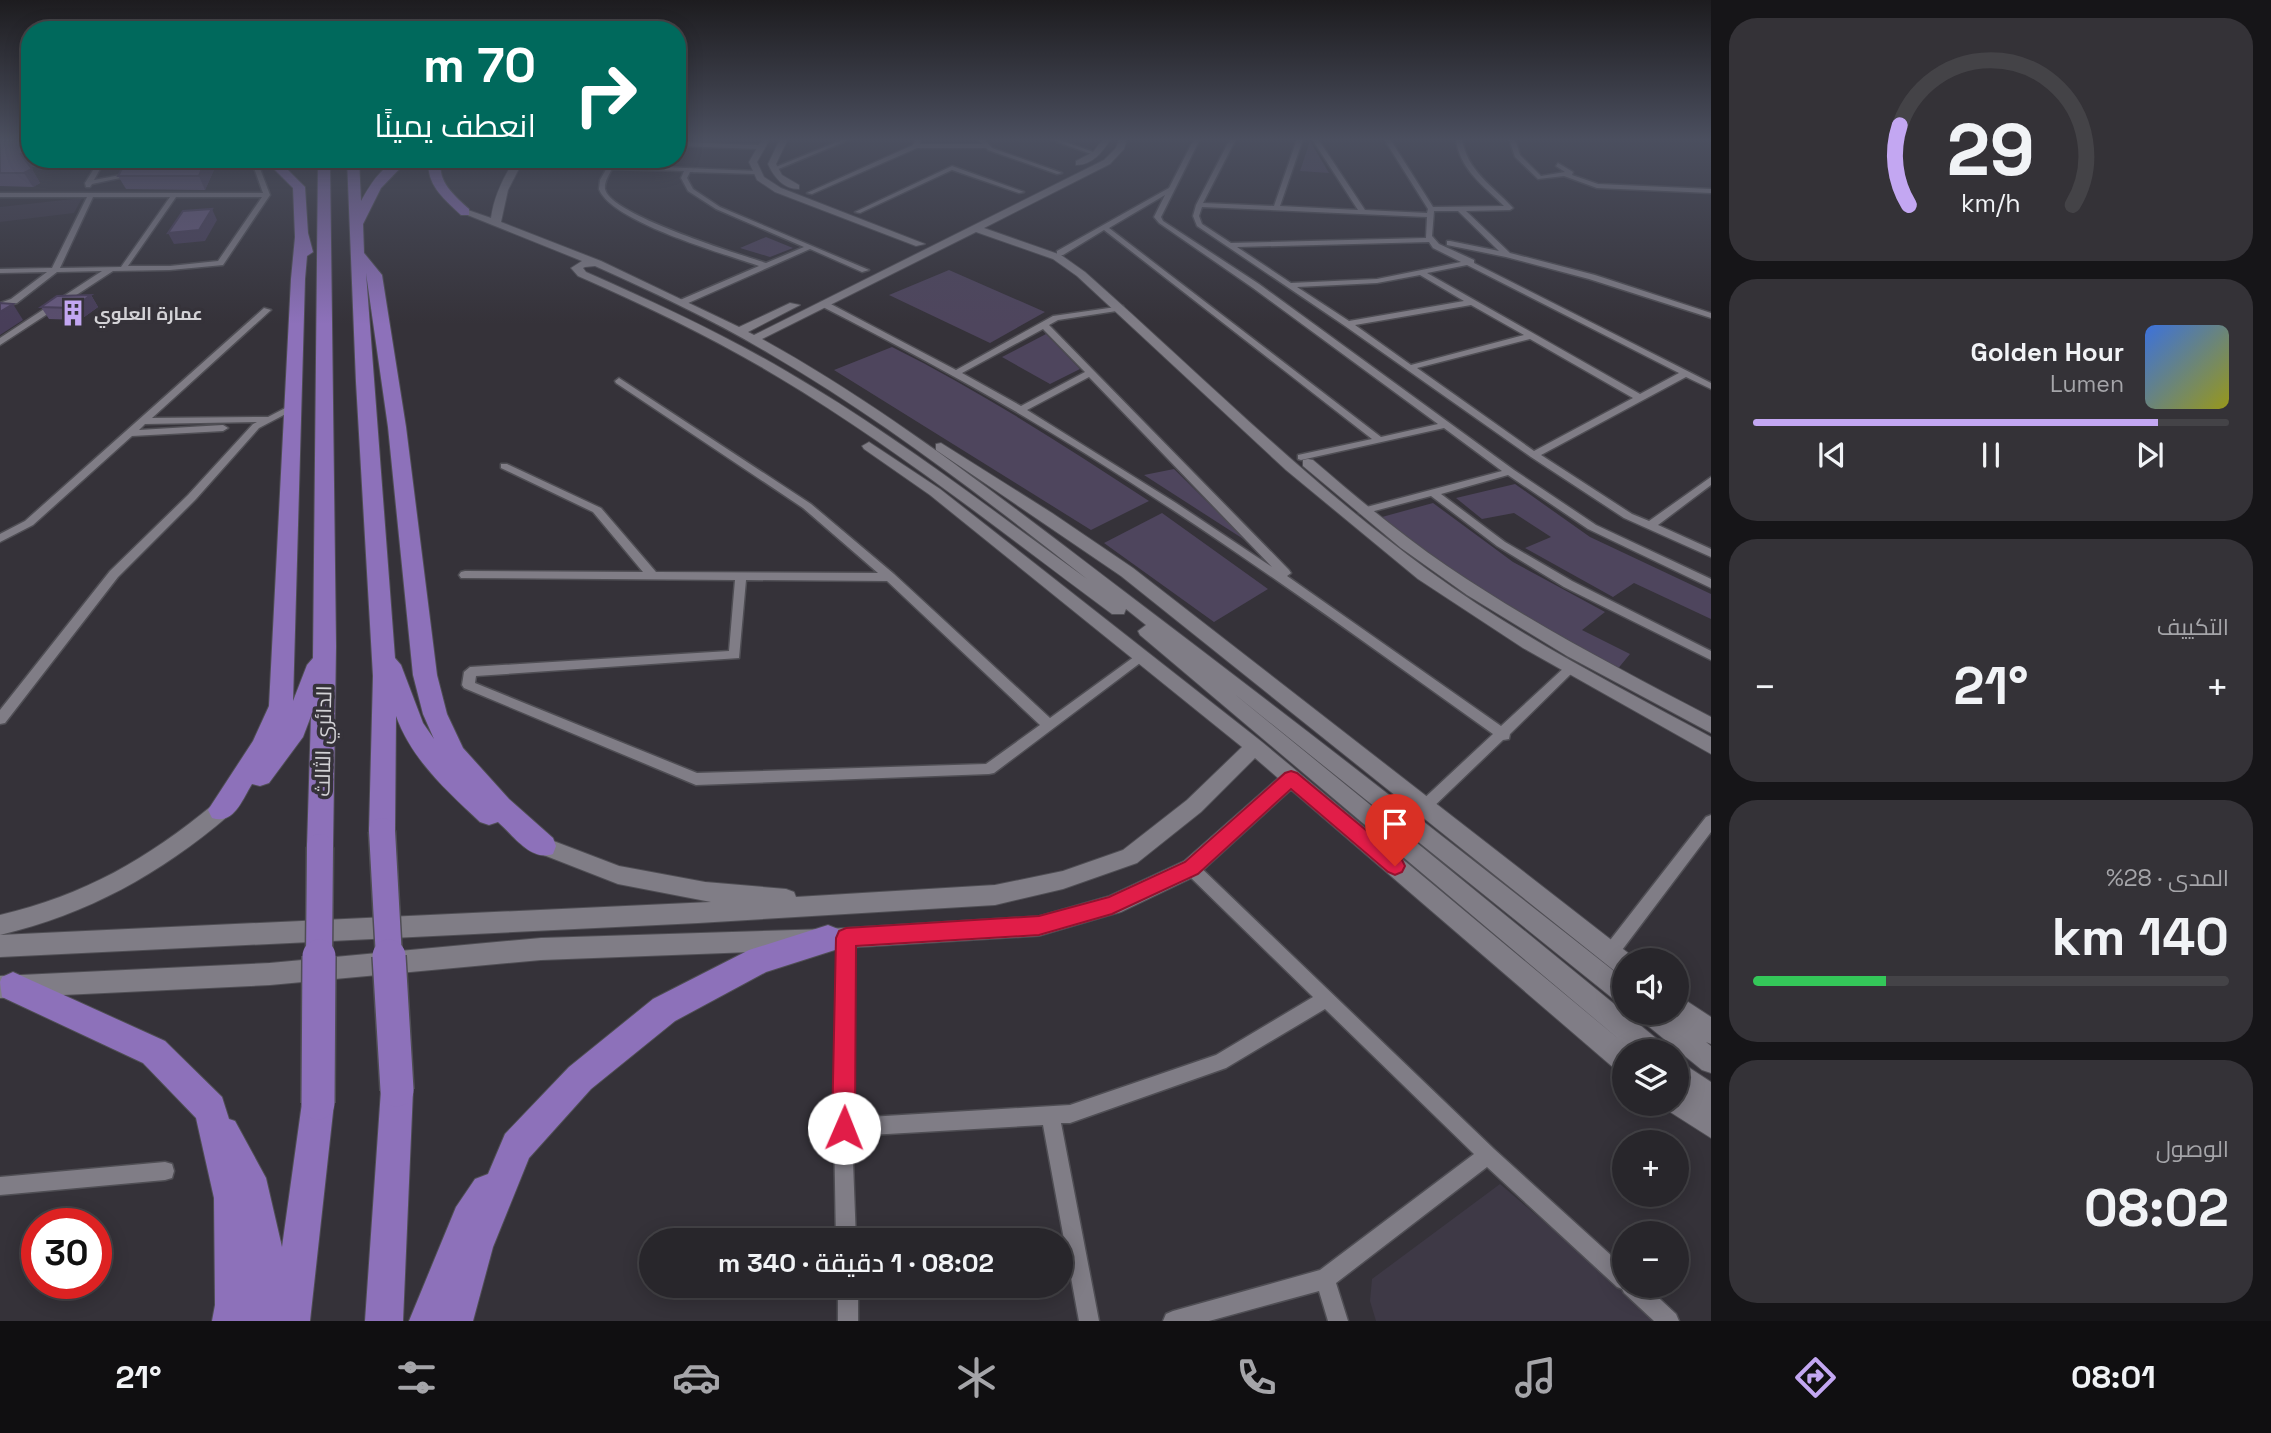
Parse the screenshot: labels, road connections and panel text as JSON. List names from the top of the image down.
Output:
{
  "streets": {
    "highway": ["الدائري الثالث"]
  },
  "places": {
    "building": ["عمارة العلوي"]
  },
  "page": {
    "turn": ["70 m", "انعطف يمينًا"],
    "song": ["Golden Hour", "Lumen"],
    "tile": [
      "التكييف",
      ["المدى · 28%", "140 km"],
      ["الوصول", "08:02"]
    ],
    "heat": ["−", "21°", "+"],
    "map_buttons": ["+", "−"],
    "limit": "30",
    "trip": "08:02 · 1 دقيقة · 340 m",
    "tabs": ["08:01", "21°"],
    "gauge": ["29", "km/h"]
  }
}
